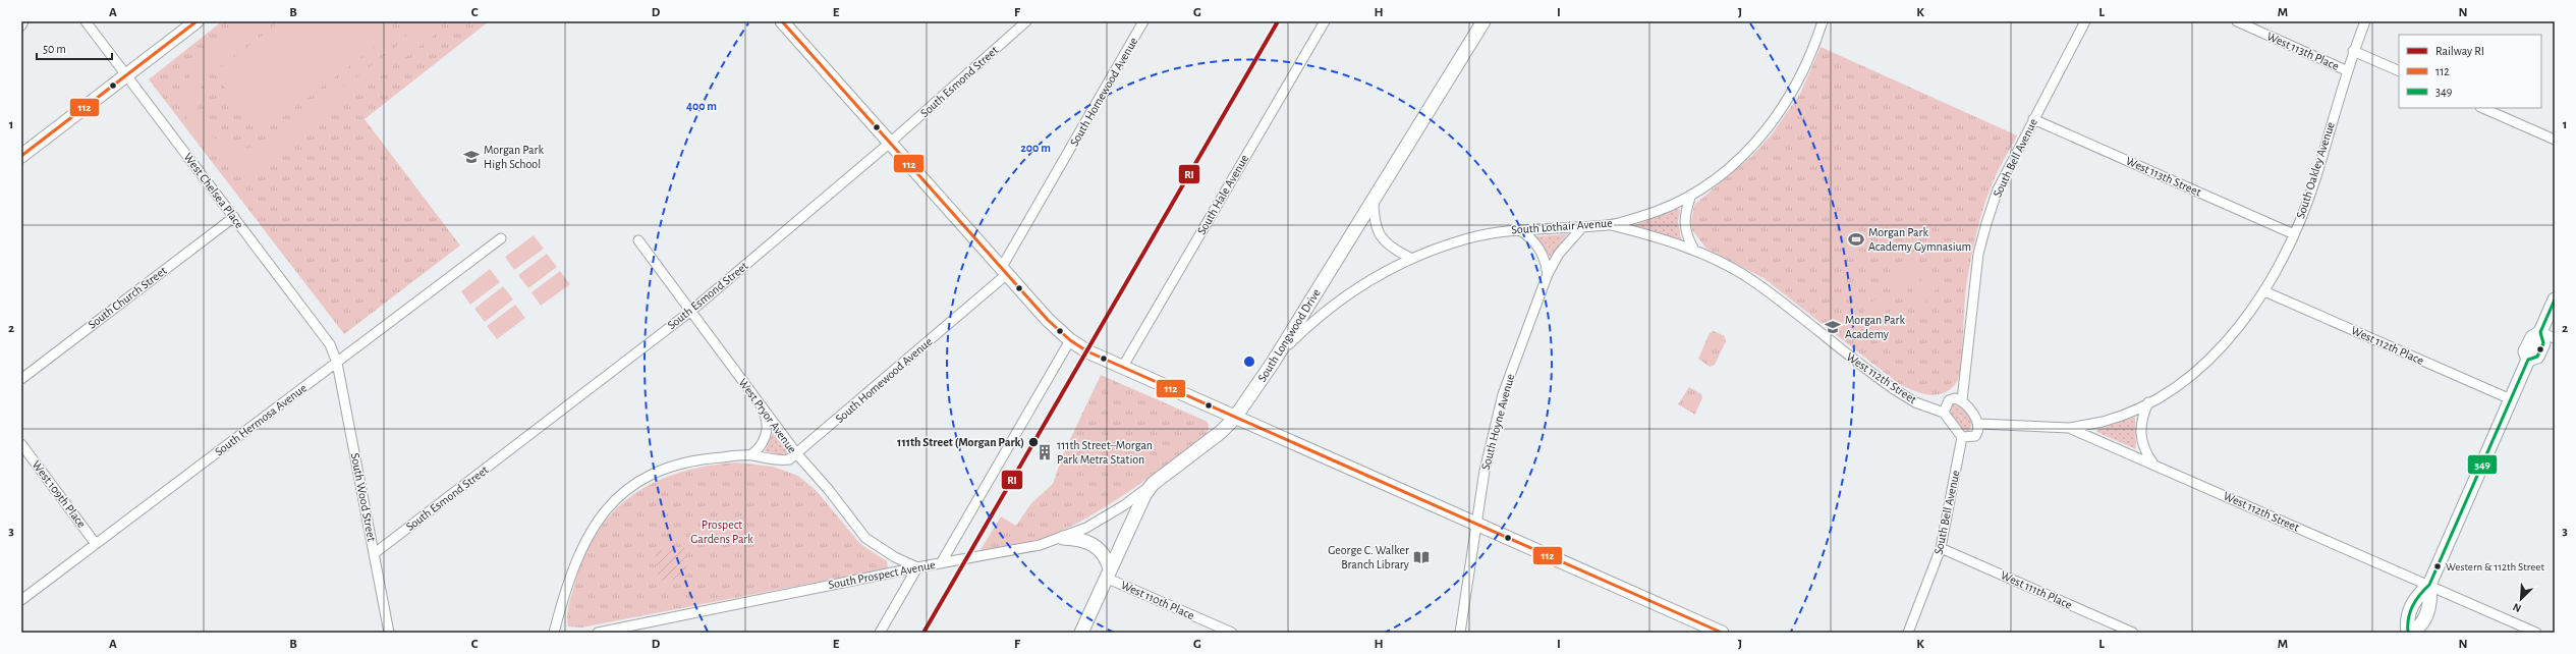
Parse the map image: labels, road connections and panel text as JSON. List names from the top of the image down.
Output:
{
  "streets": {
    "main road": ["South Longwood Drive"],
    "street": [
      "West 113th Place",
      "South Esmond Street",
      "South Homewood Avenue",
      "South Bell Avenue",
      "South Oakley Avenue",
      "West 113th Street",
      "West Chelsea Place",
      "South Hale Avenue",
      "South Lothair Avenue",
      "South Church Street",
      "West 112th Place",
      "West 112th Street",
      "West Pryor Avenue",
      "South Hermosa Avenue",
      "South Hoyne Avenue",
      "West 109th Place",
      "South Wood Street",
      "South Prospect Avenue",
      "West 111th Place",
      "West 110th Place"
    ]
  },
  "crossings": [
    ["West 113th Place", "South Oakley Avenue"],
    ["South Esmond Street", "West Pryor Avenue"],
    ["South Esmond Street", "South Wood Street"],
    ["South Homewood Avenue", "West Pryor Avenue"],
    ["South Bell Avenue", "West 113th Street"],
    ["South Bell Avenue", "West 111th Place"],
    ["South Oakley Avenue", "West 113th Street"],
    ["South Oakley Avenue", "West 112th Place"],
    ["South Oakley Avenue", "West 112th Street"],
    ["West Chelsea Place", "South Church Street"],
    ["West Chelsea Place", "South Hermosa Avenue"],
    ["West Chelsea Place", "South Wood Street"],
    ["South Lothair Avenue", "South Longwood Drive"],
    ["South Lothair Avenue", "West 112th Street"],
    ["South Lothair Avenue", "South Hoyne Avenue"],
    ["South Longwood Drive", "South Prospect Avenue"],
    ["South Longwood Drive", "West 110th Place"],
    ["West Pryor Avenue", "South Prospect Avenue"],
    ["South Hermosa Avenue", "West 109th Place"],
    ["South Hermosa Avenue", "South Wood Street"]
  ],
  "parks": ["Prospect Gardens Park"],
  "places": {
    "school or university": ["Morgan Park High School", "Morgan Park Academy"],
    "sports": ["Morgan Park Academy Gymnasium"],
    "other": ["111th Street (Morgan Park)", "Western & 112th Street"],
    "building": ["111th Street–Morgan Park Metra Station"],
    "library": ["George C. Walker Branch Library"]
  },
  "lines": ["rail line RI", "transit line 112", "transit line 349"],
  "legend": ["Railway RI", "112", "349"],
  "scale_bar": "50 m",
  "north": "bottom left",
  "grid": {
    "columns": [
      "A",
      "B",
      "C",
      "D",
      "E",
      "F",
      "G",
      "H",
      "I",
      "J",
      "K",
      "L",
      "M",
      "N"
    ],
    "rows": ["1", "2", "3"]
  },
  "rings": ["400 m", "200 m"]
}
